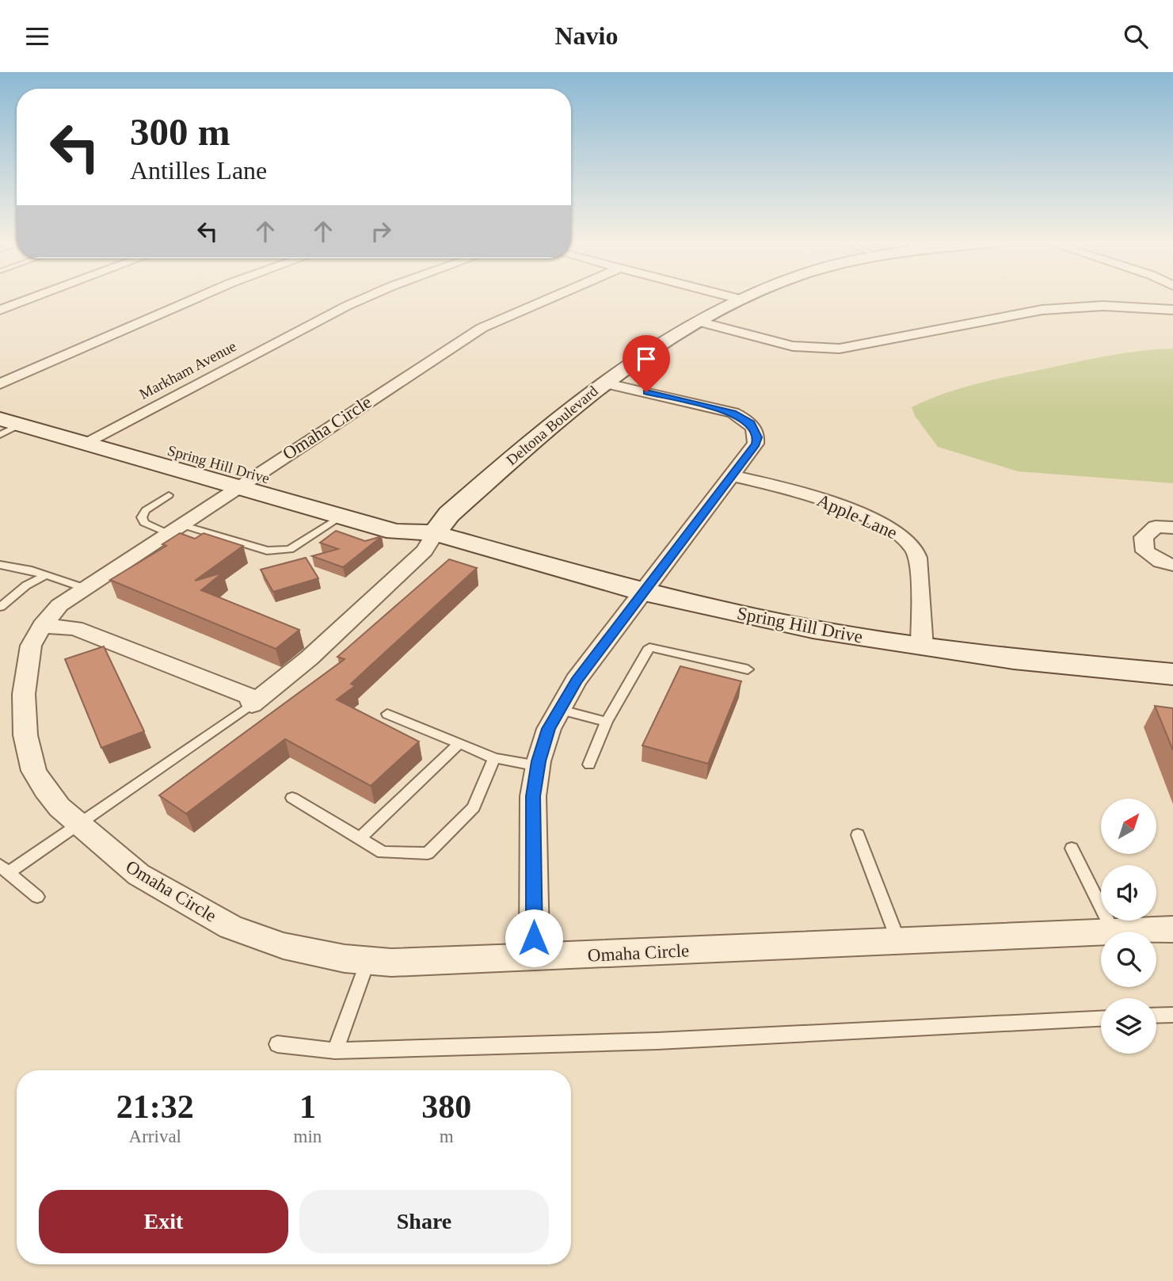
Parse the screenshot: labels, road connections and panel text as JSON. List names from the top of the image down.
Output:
{
  "streets": {
    "main road": ["Deltona Boulevard", "Spring Hill Drive"],
    "street": ["Markham Avenue", "Omaha Circle", "Apple Lane"]
  },
  "crossings": [
    ["Markham Avenue", "Spring Hill Drive"],
    ["Deltona Boulevard", "Spring Hill Drive"],
    ["Omaha Circle", "Spring Hill Drive"],
    ["Spring Hill Drive", "Apple Lane"]
  ],
  "north": "top right",
  "page": {
    "header": "Navio",
    "turn": ["300 m", "Antilles Lane"],
    "eta": [
      "21:32",
      "Arrival",
      "1",
      "min",
      "380",
      "m"
    ],
    "buttons": ["Exit", "Share"]
  }
}
